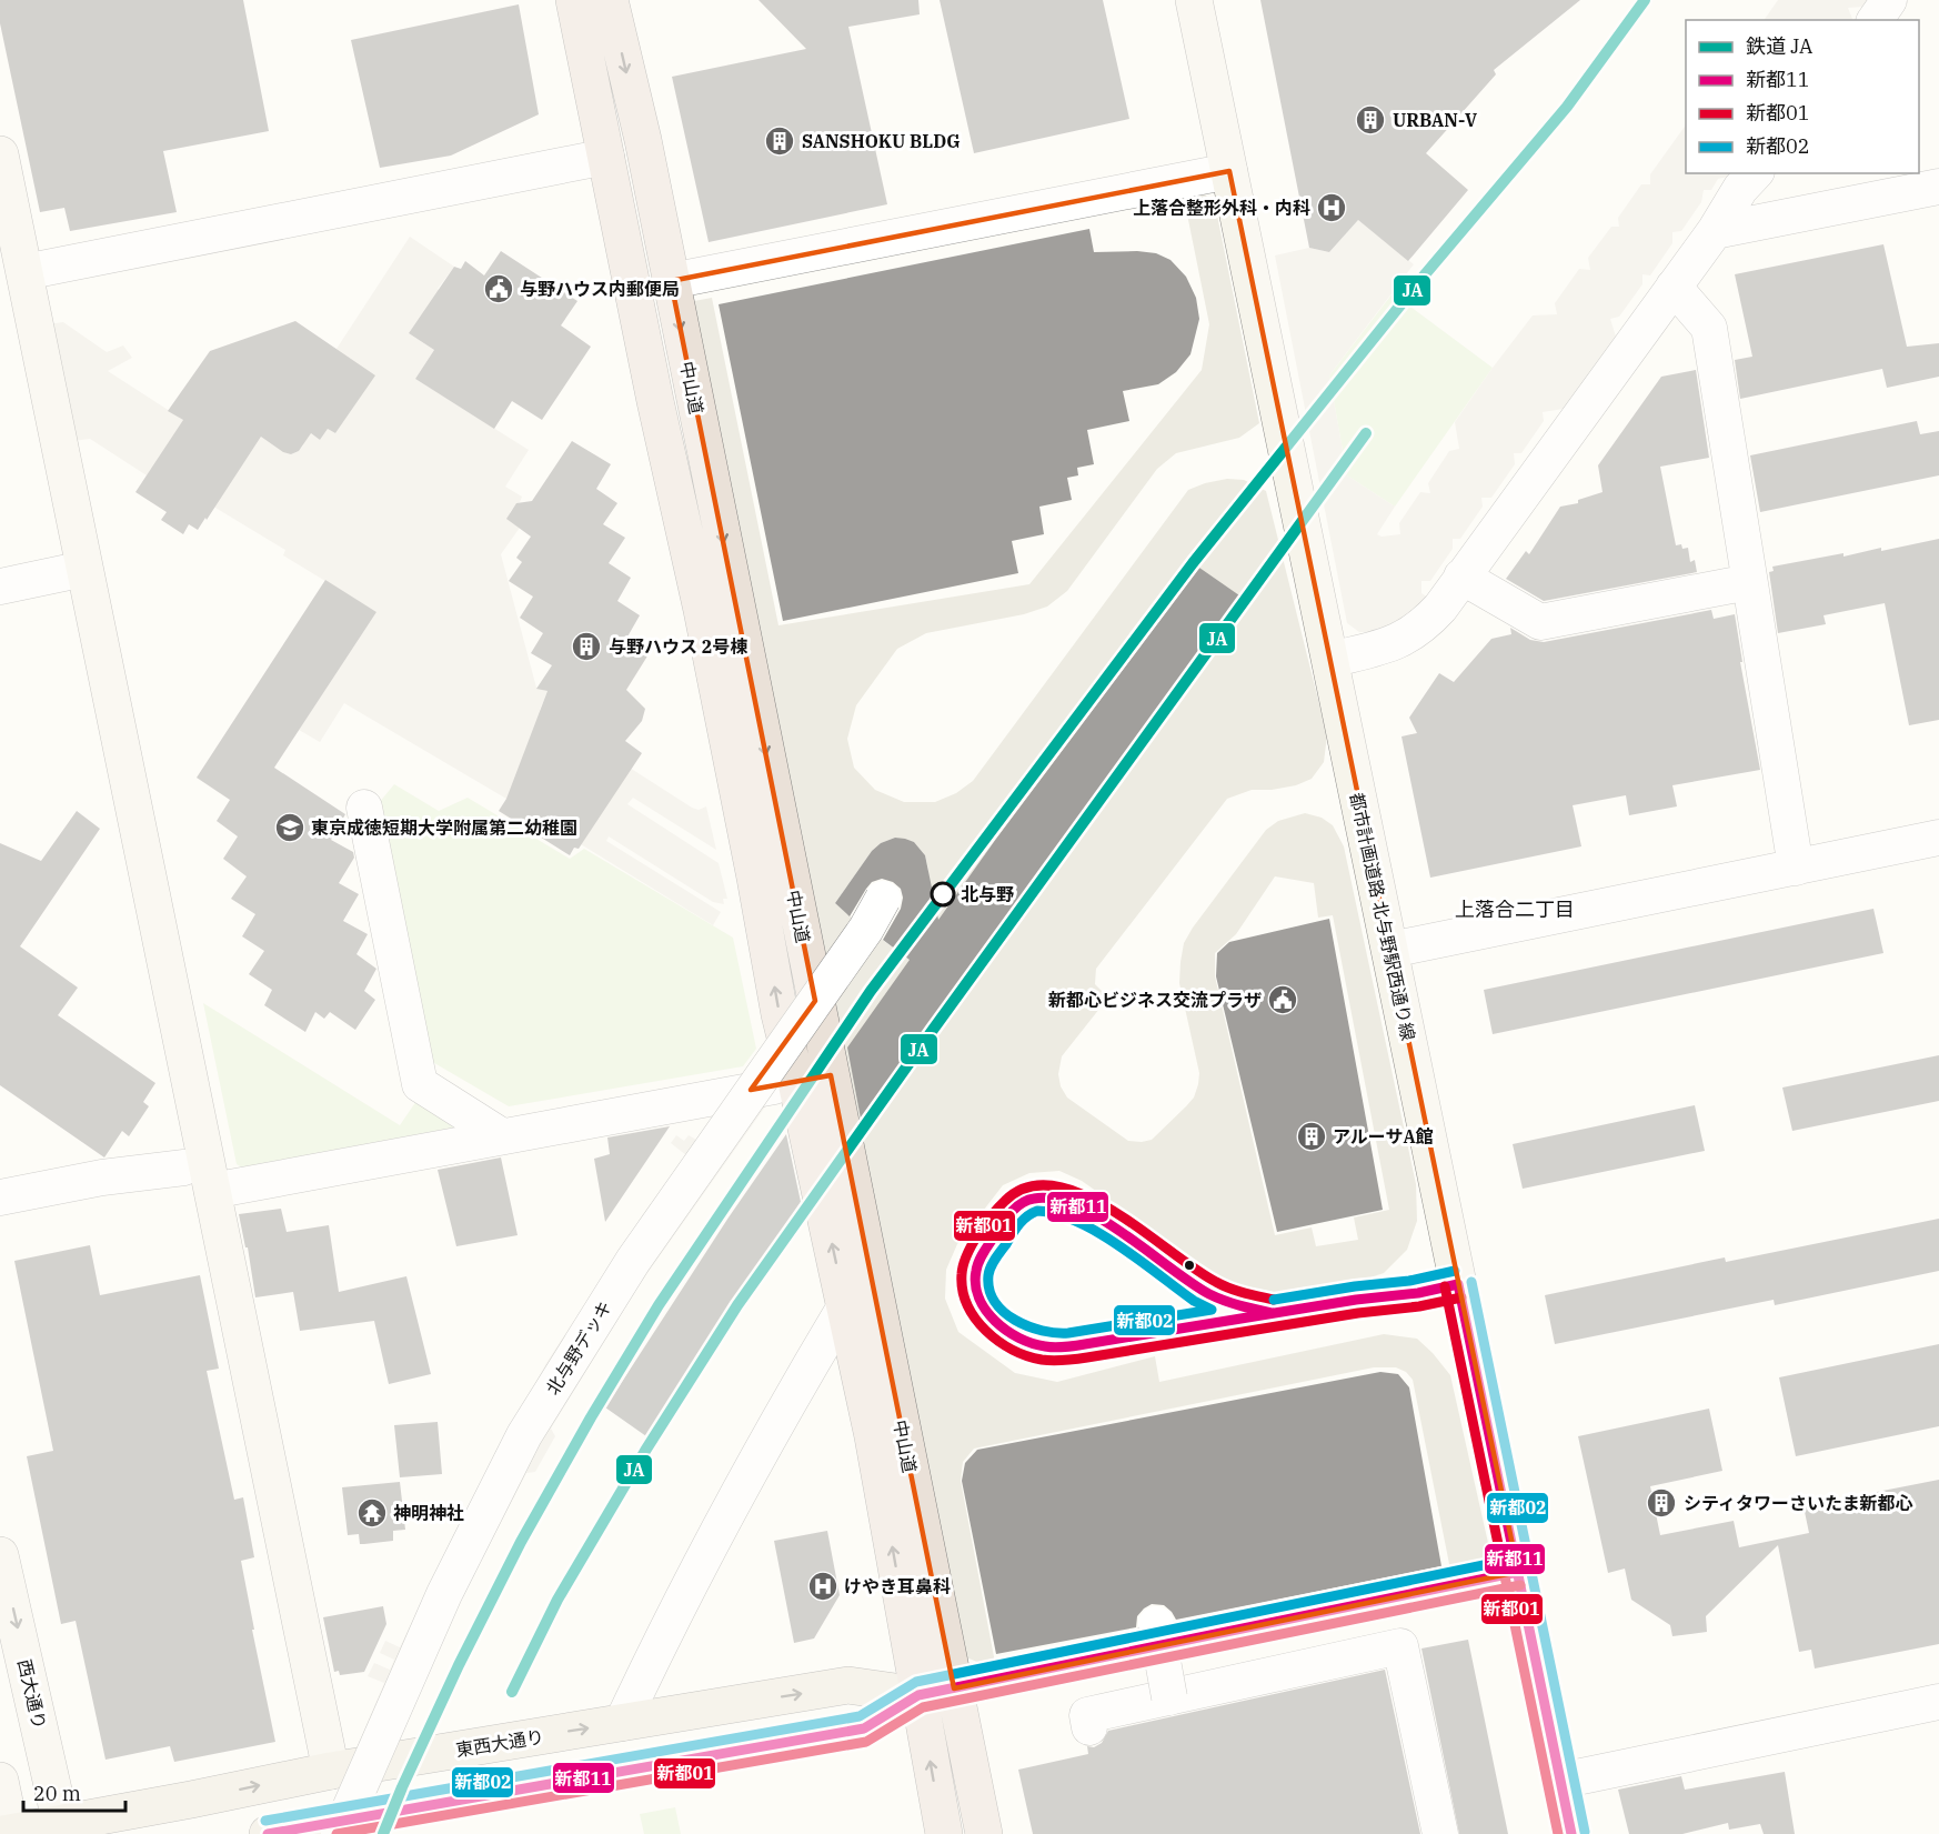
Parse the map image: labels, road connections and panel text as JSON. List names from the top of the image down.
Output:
{
  "streets": {
    "highway": ["中山道"],
    "main road": ["東西大通り"],
    "street": ["都市計画道路 北与野駅西通り線", "北与野デッキ", "西大通り"]
  },
  "crossings": [
    ["中山道", "東西大通り"],
    ["北与野デッキ", "東西大通り"],
    ["西大通り", "東西大通り"]
  ],
  "districts": ["上落合二丁目"],
  "places": {
    "building": [
      "URBAN-V",
      "SANSHOKU BLDG",
      "与野ハウス 2号棟",
      "アルーサA館",
      "シティタワーさいたま新都心"
    ],
    "hospital": ["上落合整形外科・内科", "けやき耳鼻科"],
    "public building": ["与野ハウス内郵便局", "新都心ビジネス交流プラザ"],
    "school or university": ["東京成徳短期大学附属第二幼稚園"],
    "other": ["北与野"],
    "temple": ["神明神社"]
  },
  "lines": [
    "rail line JA",
    "transit line 新都01",
    "transit line 新都11",
    "transit line 新都02"
  ],
  "legend": [
    "鉄道 JA",
    "新都11",
    "新都01",
    "新都02"
  ],
  "scale_bar": "20 m"
}
